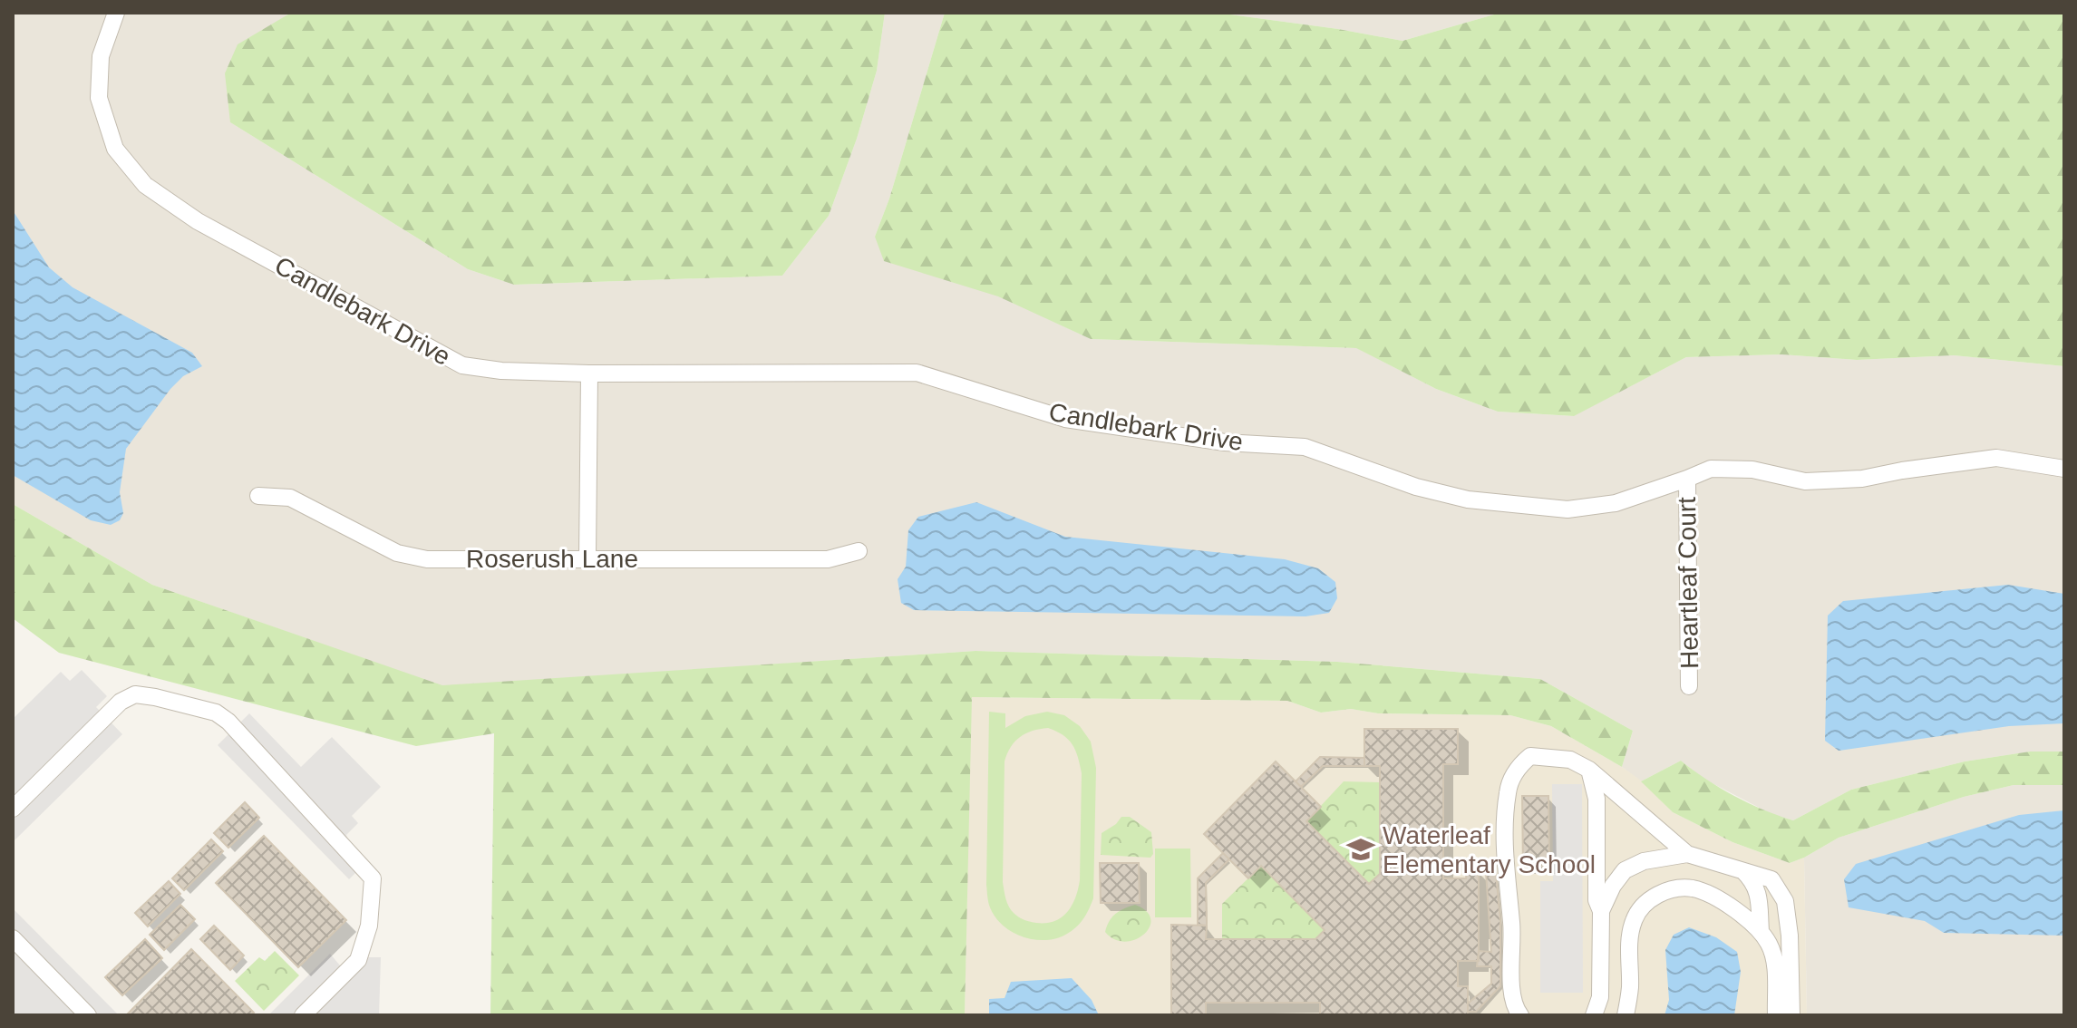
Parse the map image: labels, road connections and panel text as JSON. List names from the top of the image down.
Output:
{
  "streets": {
    "street": ["Candlebark Drive", "Roserush Lane", "Heartleaf Court"]
  },
  "crossings": [
    ["Candlebark Drive", "Heartleaf Court"]
  ],
  "places": {
    "school or university": ["Waterleaf Elementary School"]
  }
}
